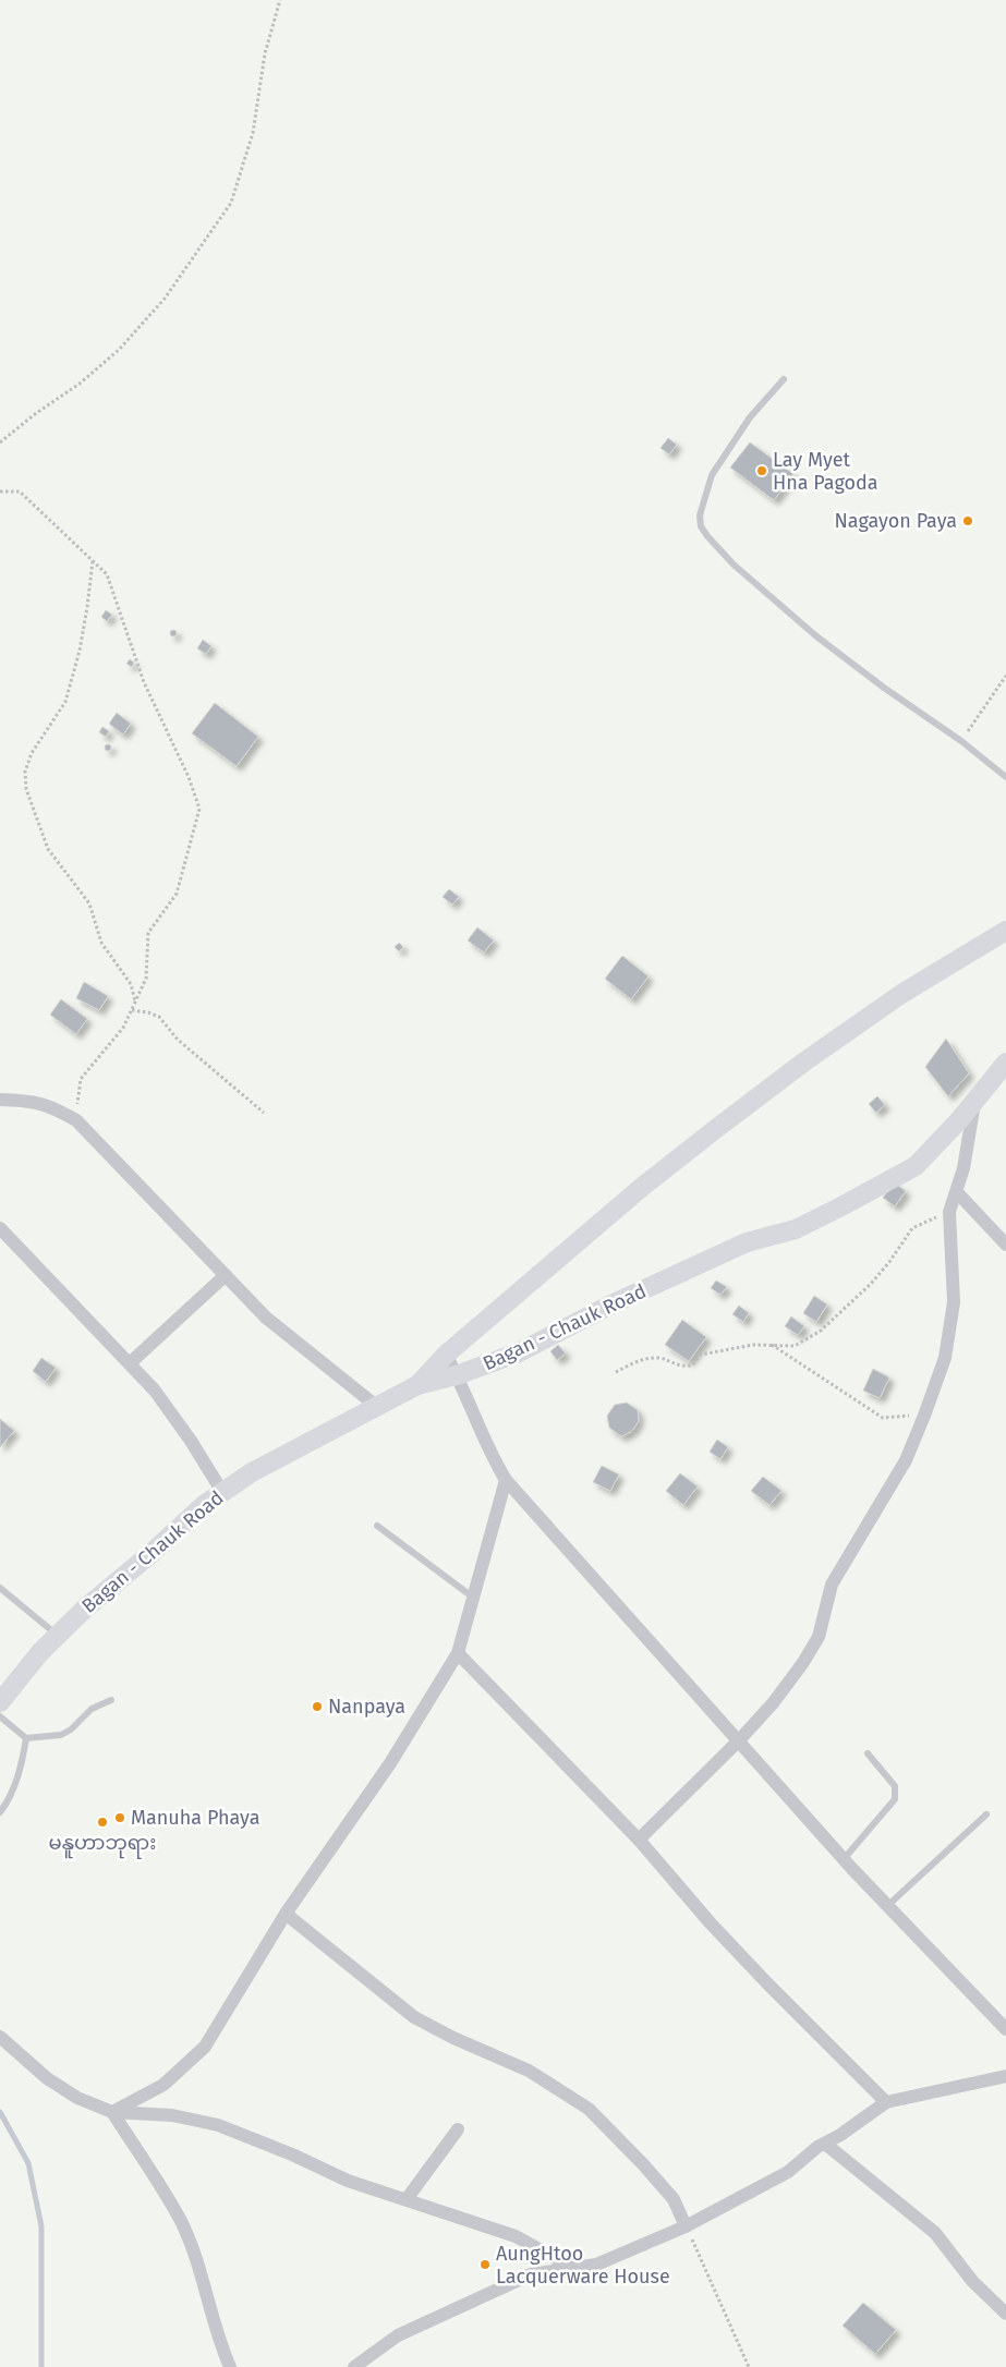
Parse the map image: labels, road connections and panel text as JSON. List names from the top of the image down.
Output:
{
  "streets": {
    "main road": ["Bagan - Chauk Road"]
  },
  "places": [
    "Lay Myet Hna Pagoda",
    "Nagayon Paya",
    "Nanpaya",
    "Manuha Phaya",
    "မနူဟာဘုရား",
    "AungHtoo Lacquerware House"
  ]
}
